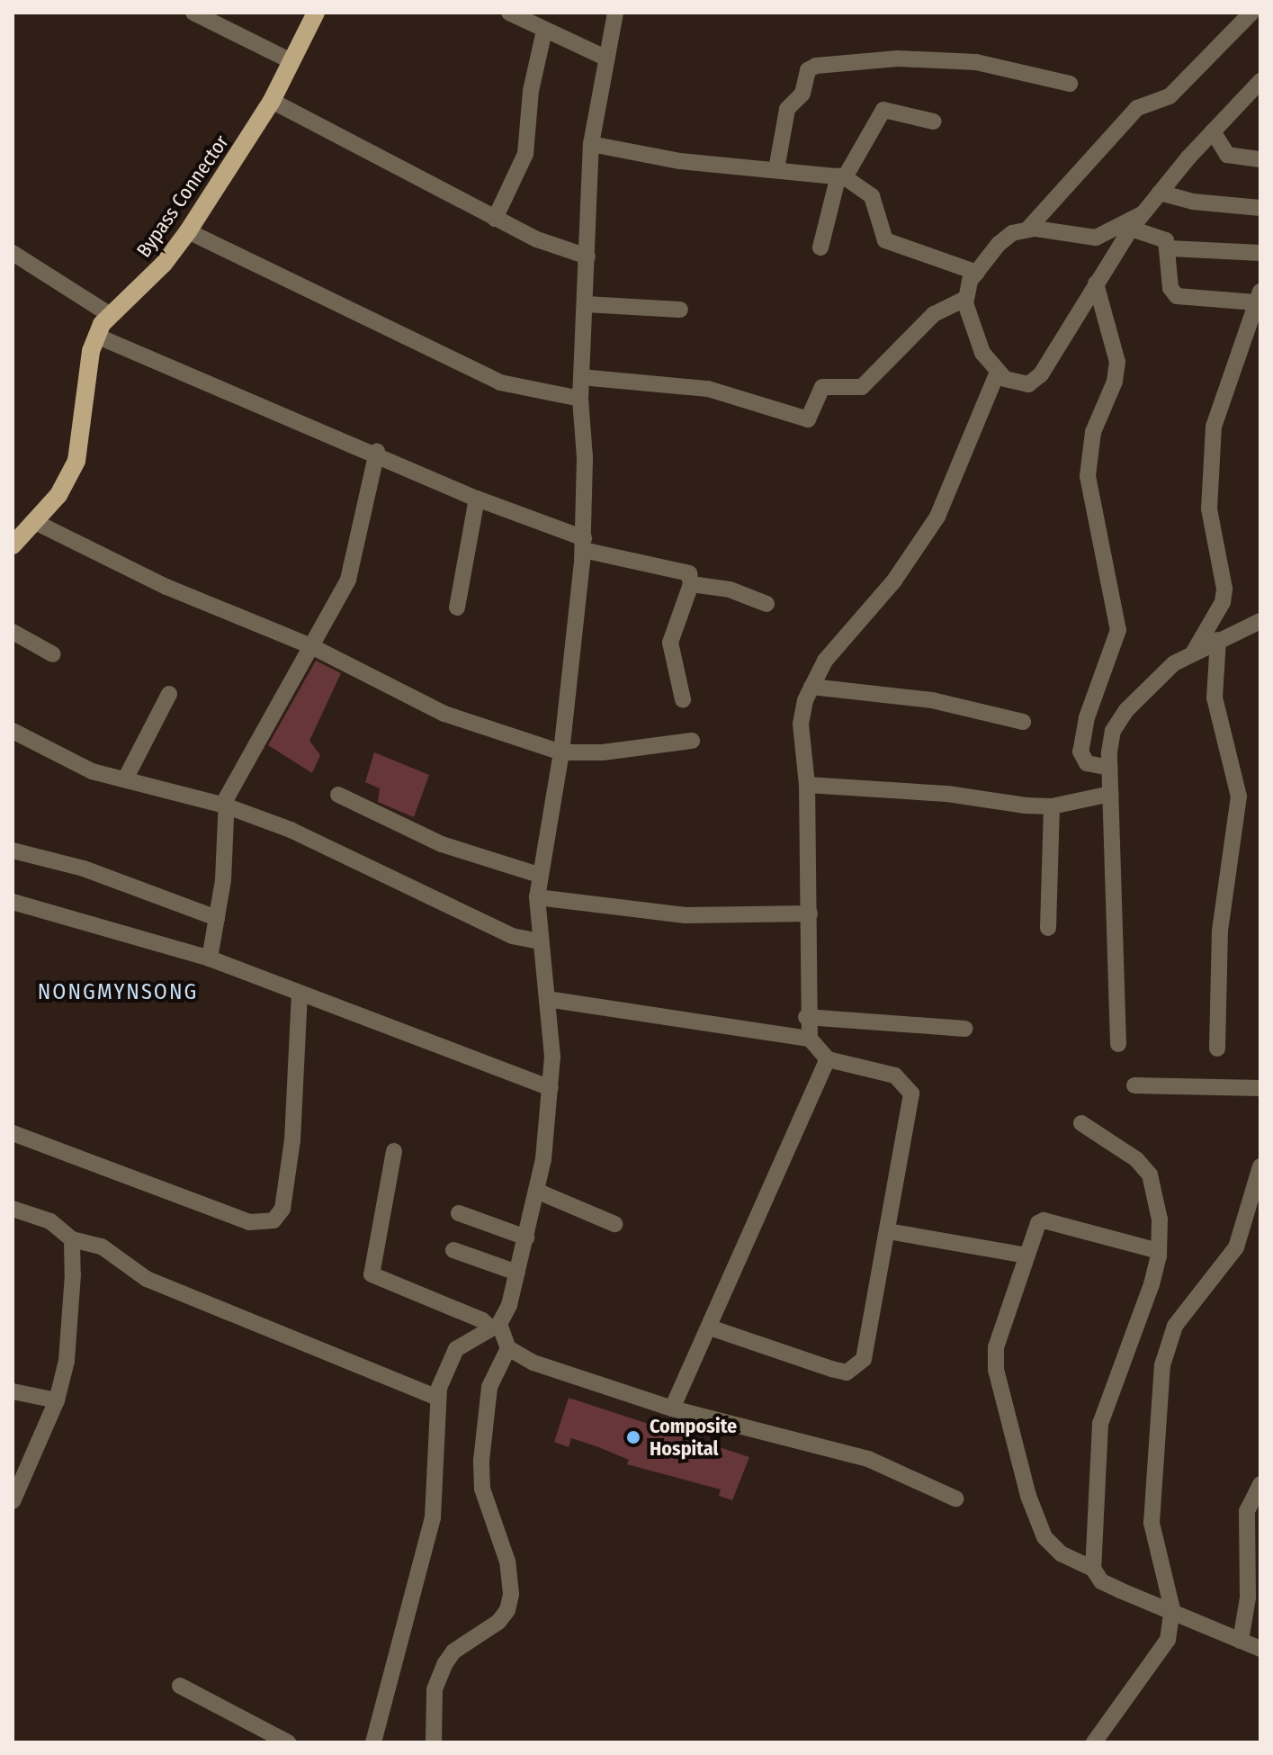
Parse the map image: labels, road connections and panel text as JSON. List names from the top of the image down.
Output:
{
  "streets": {
    "main road": ["Bypass Connector"]
  },
  "districts": ["NONGMYNSONG"],
  "places": ["Composite Hospital"]
}
